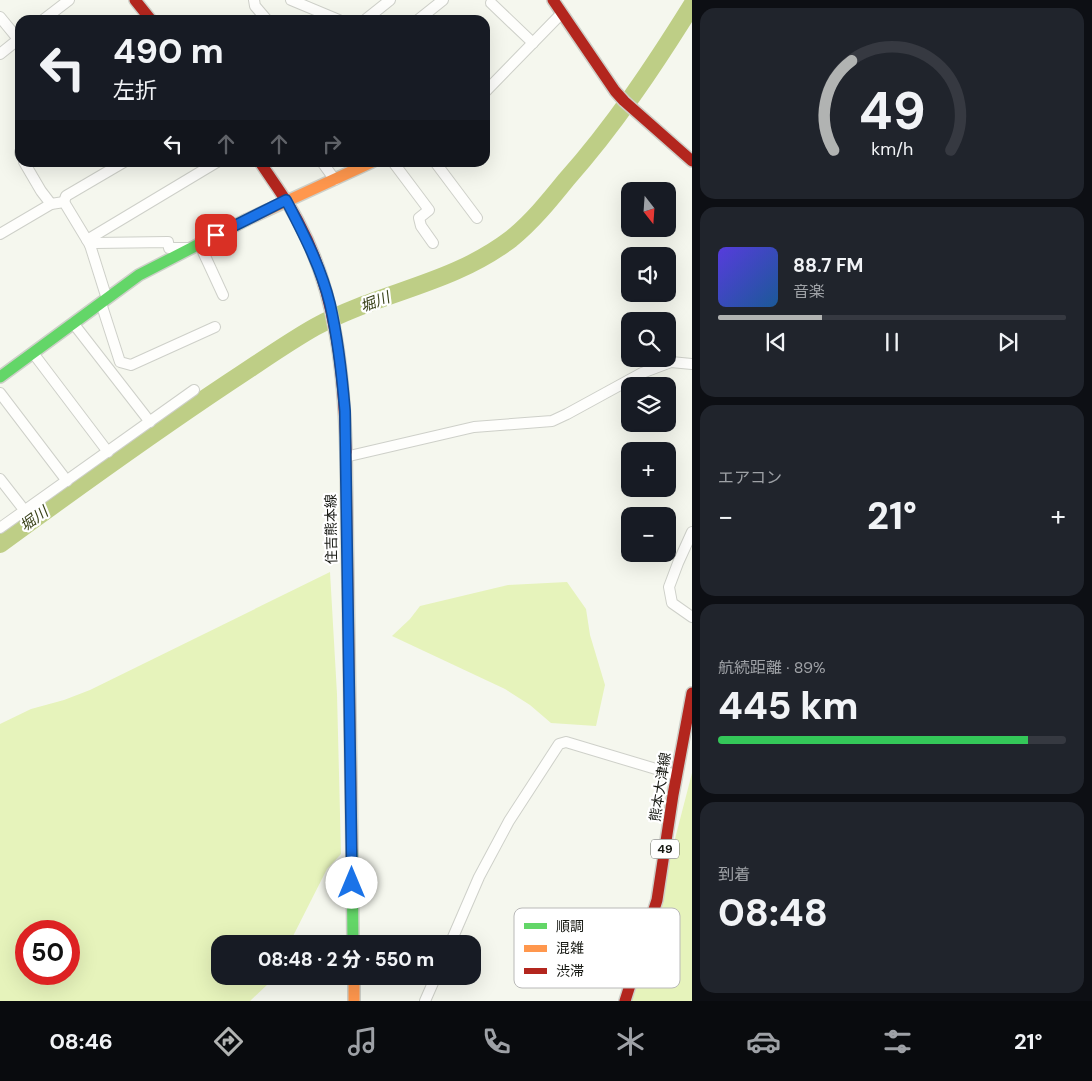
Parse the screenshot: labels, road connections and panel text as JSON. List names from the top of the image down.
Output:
{
  "streets": {
    "main road": ["住吉熊本線", "熊本大津線", "49"]
  },
  "water": ["堀川"],
  "legend": ["順調", "混雑", "渋滞"],
  "north": "bottom",
  "page": {
    "turn": ["490 m", "左折"],
    "map_buttons": ["+", "−"],
    "song": ["88.7 FM", "音楽"],
    "tile": [
      "エアコン",
      ["航続距離 · 89%", "445 km"],
      ["到着", "08:48"]
    ],
    "heat": ["−", "21°", "+"],
    "limit": "50",
    "trip": "08:48 · 2 分 · 550 m",
    "tabs": ["08:46", "21°"],
    "gauge": ["49", "km/h"]
  }
}
